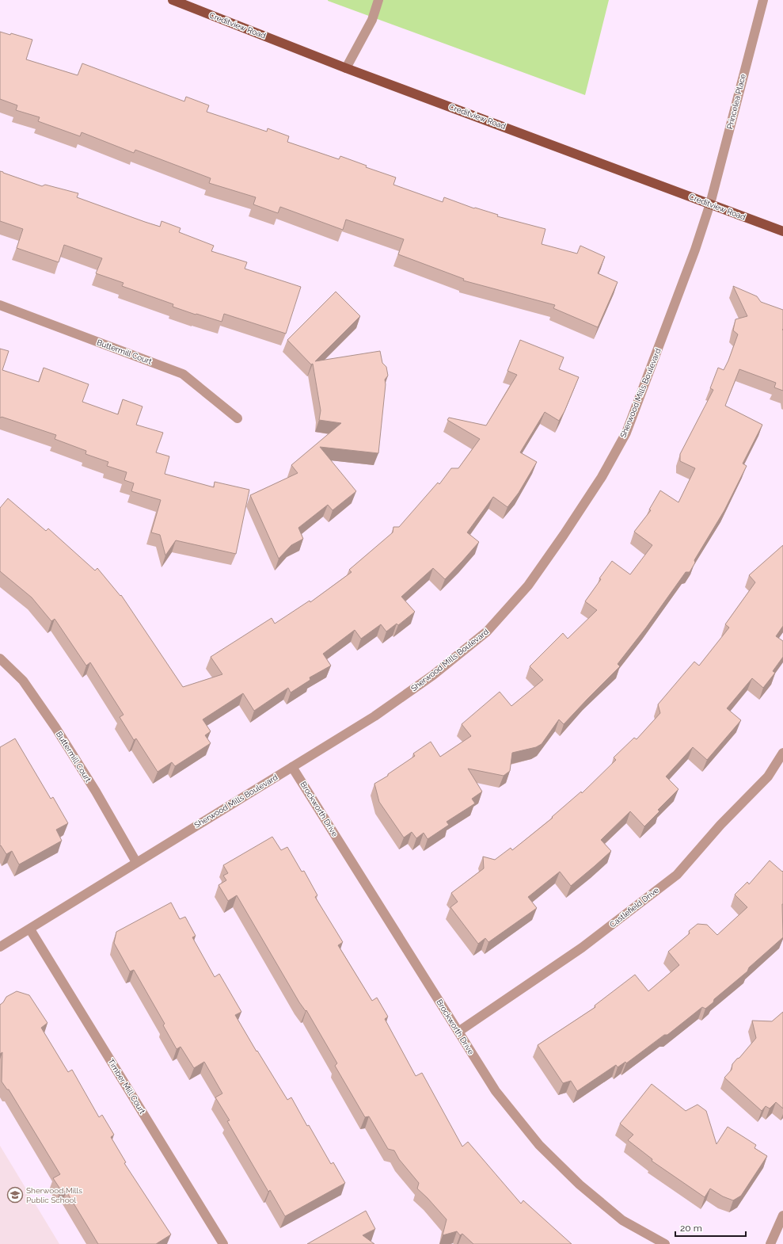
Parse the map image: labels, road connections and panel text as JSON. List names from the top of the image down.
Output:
{
  "streets": {
    "main road": ["Creditview Road"],
    "street": [
      "Princelea Place",
      "Buttermill Court",
      "Sherwood Mills Boulevard",
      "Brockworth Drive",
      "Castlefield Drive",
      "Timber Mill Court"
    ]
  },
  "crossings": [
    ["Creditview Road", "Princelea Place"],
    ["Creditview Road", "Sherwood Mills Boulevard"],
    ["Princelea Place", "Sherwood Mills Boulevard"],
    ["Buttermill Court", "Sherwood Mills Boulevard"],
    ["Sherwood Mills Boulevard", "Brockworth Drive"],
    ["Sherwood Mills Boulevard", "Timber Mill Court"],
    ["Brockworth Drive", "Castlefield Drive"]
  ],
  "places": {
    "school or university": ["Sherwood Mills Public School"]
  },
  "scale_bar": "20 m"
}
